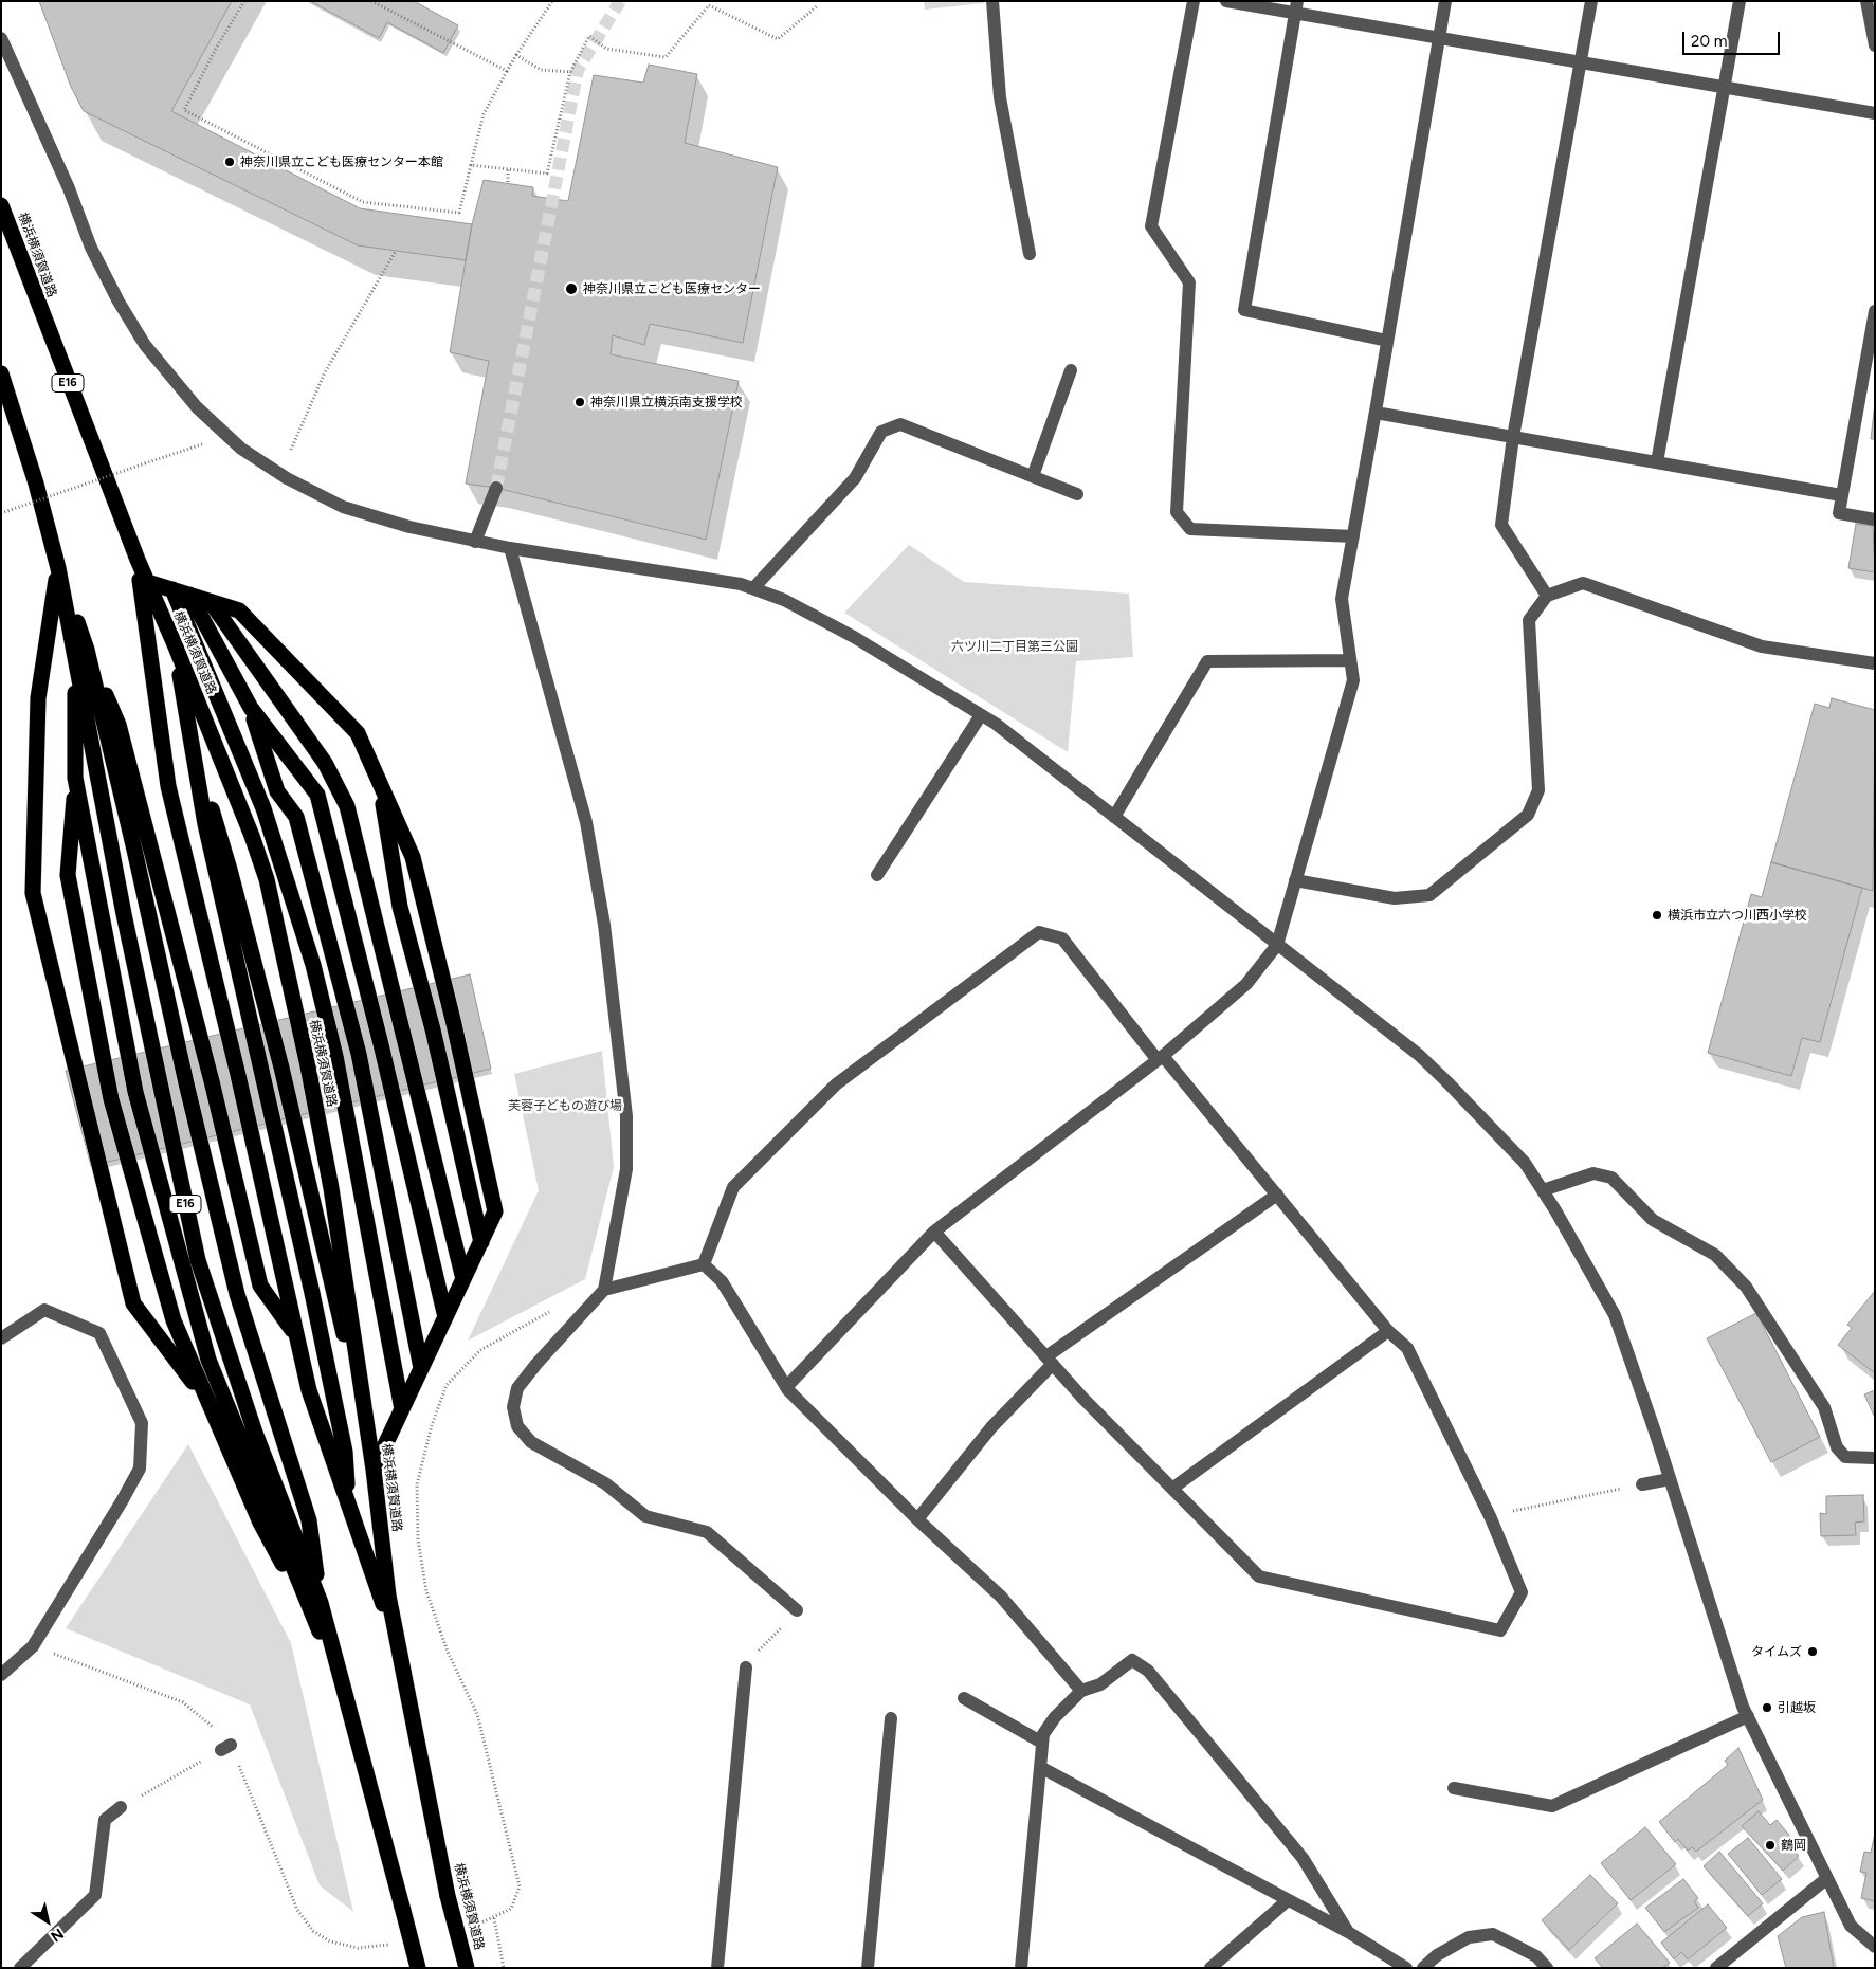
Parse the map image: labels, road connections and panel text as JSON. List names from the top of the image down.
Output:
{
  "streets": {
    "highway": ["横浜横須賀道路", "E16"]
  },
  "parks": ["六ツ川二丁目第三公園", "芙蓉子どもの遊び場"],
  "places": [
    "神奈川県立こども医療センター本館",
    "神奈川県立こども医療センター",
    "神奈川県立横浜南支援学校",
    "横浜市立六つ川西小学校",
    "タイムズ",
    "引越坂",
    "鶴岡"
  ],
  "scale_bar": "20 m",
  "north": "bottom right"
}
